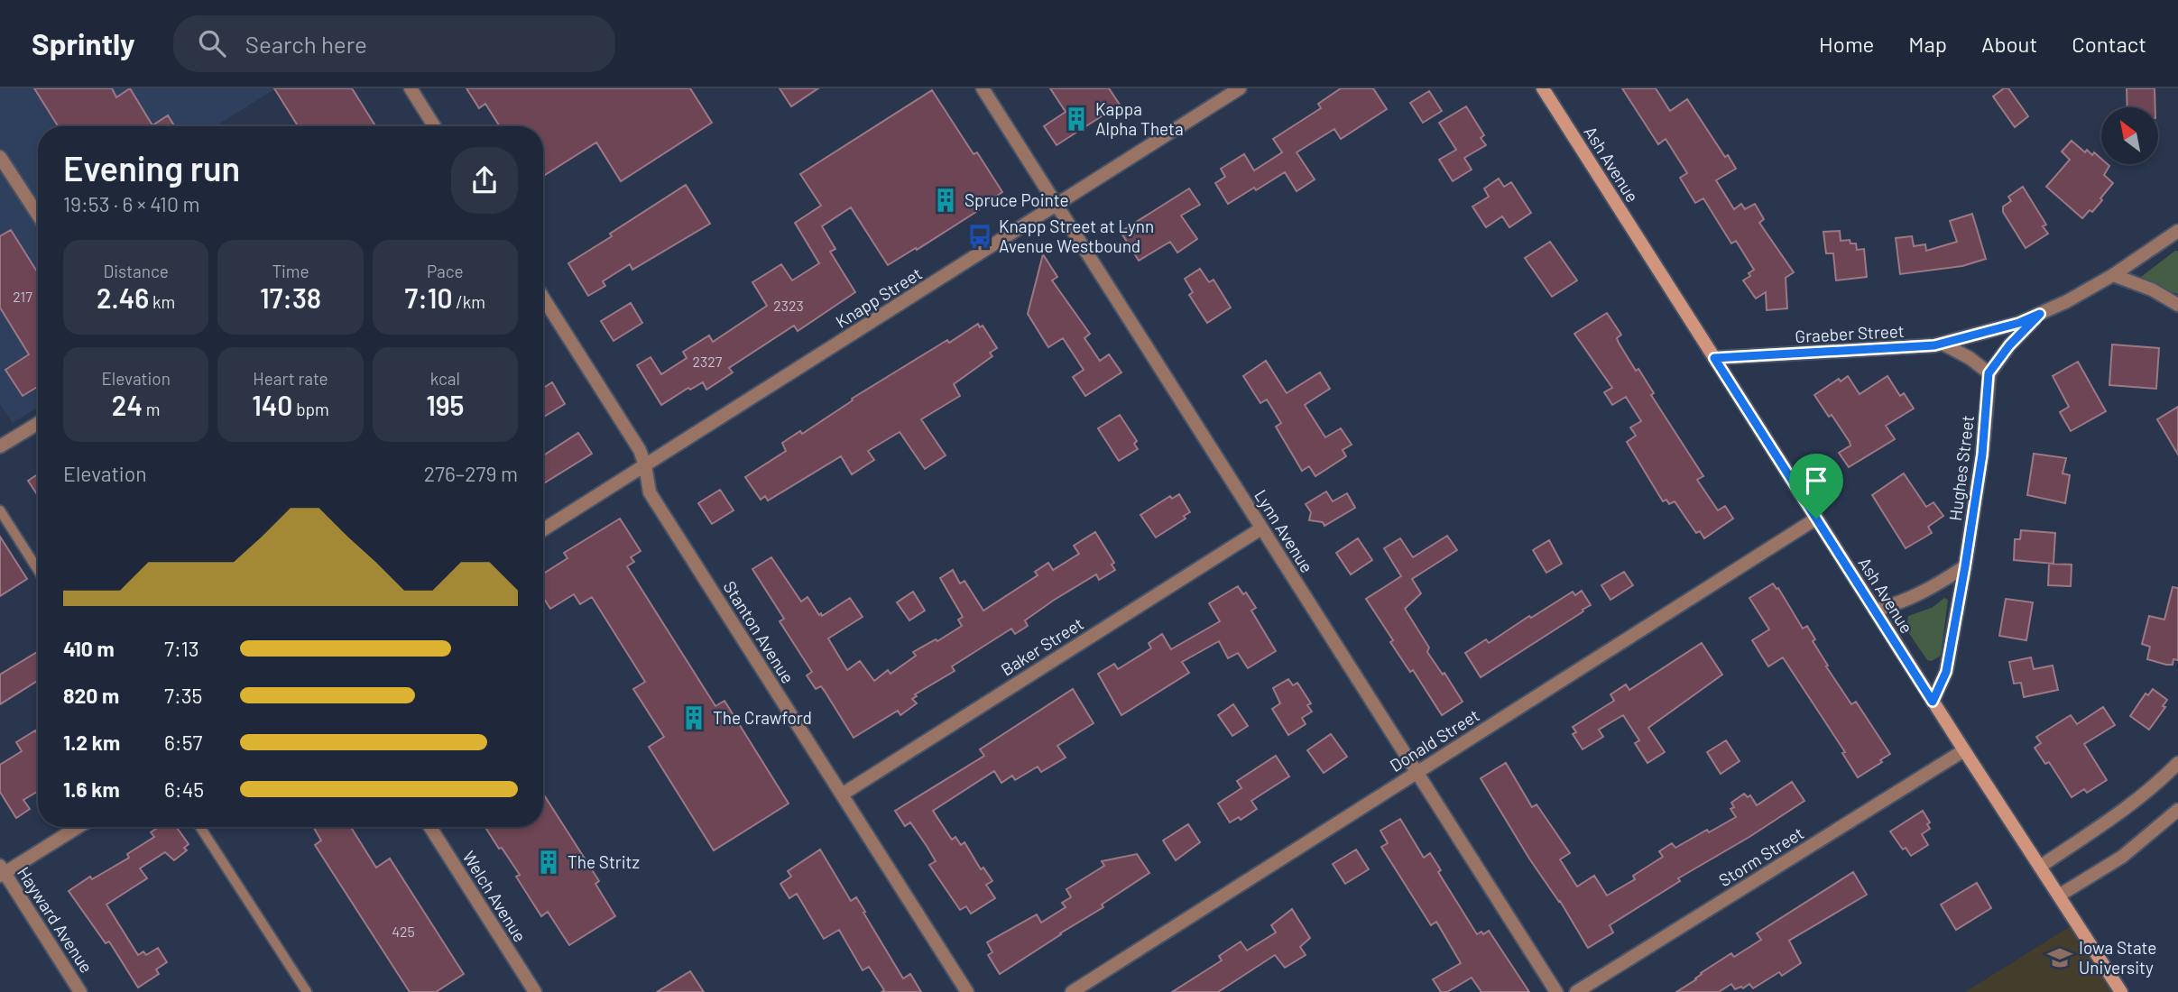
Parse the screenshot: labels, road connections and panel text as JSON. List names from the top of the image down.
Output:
{
  "streets": {
    "street": [
      "Ash Avenue",
      "Knapp Street",
      "Graeber Street",
      "Hughes Street",
      "Lynn Avenue",
      "Stanton Avenue",
      "Baker Street",
      "Donald Street",
      "Storm Street",
      "Welch Avenue",
      "Hayward Avenue"
    ]
  },
  "crossings": [
    ["Ash Avenue", "Graeber Street"],
    ["Ash Avenue", "Hughes Street"],
    ["Ash Avenue", "Donald Street"],
    ["Ash Avenue", "Storm Street"],
    ["Knapp Street", "Lynn Avenue"],
    ["Knapp Street", "Stanton Avenue"],
    ["Lynn Avenue", "Baker Street"],
    ["Lynn Avenue", "Donald Street"],
    ["Stanton Avenue", "Baker Street"]
  ],
  "places": {
    "building": [
      "Kappa Alpha Theta",
      "Spruce Pointe",
      "The Crawford",
      "The Stritz"
    ],
    "bus stop": ["Knapp Street at Lynn Avenue Westbound"],
    "school or university": ["Iowa State University"]
  },
  "house_numbers": [
    "217",
    "2323",
    "2327",
    "425"
  ],
  "north": "top left",
  "page": {
    "header": "Sprintly",
    "search": "Search here",
    "nav": [
      "Home",
      "Map",
      "About",
      "Contact"
    ],
    "heading": ["Evening run", "19:53 · 6 × 410 m"],
    "stats": [
      ["Distance", "2.46 km"],
      ["Time", "17:38"],
      ["Pace", "7:10 /km"],
      ["Elevation", "24 m"],
      ["Heart rate", "140 bpm"],
      ["kcal", "195"]
    ],
    "chart": ["Elevation", "276–279 m"],
    "list": [
      {
        "name": "410 m",
        "note": "7:13"
      },
      {
        "name": "820 m",
        "note": "7:35"
      },
      {
        "name": "1.2 km",
        "note": "6:57"
      },
      {
        "name": "1.6 km",
        "note": "6:45"
      }
    ]
  }
}
